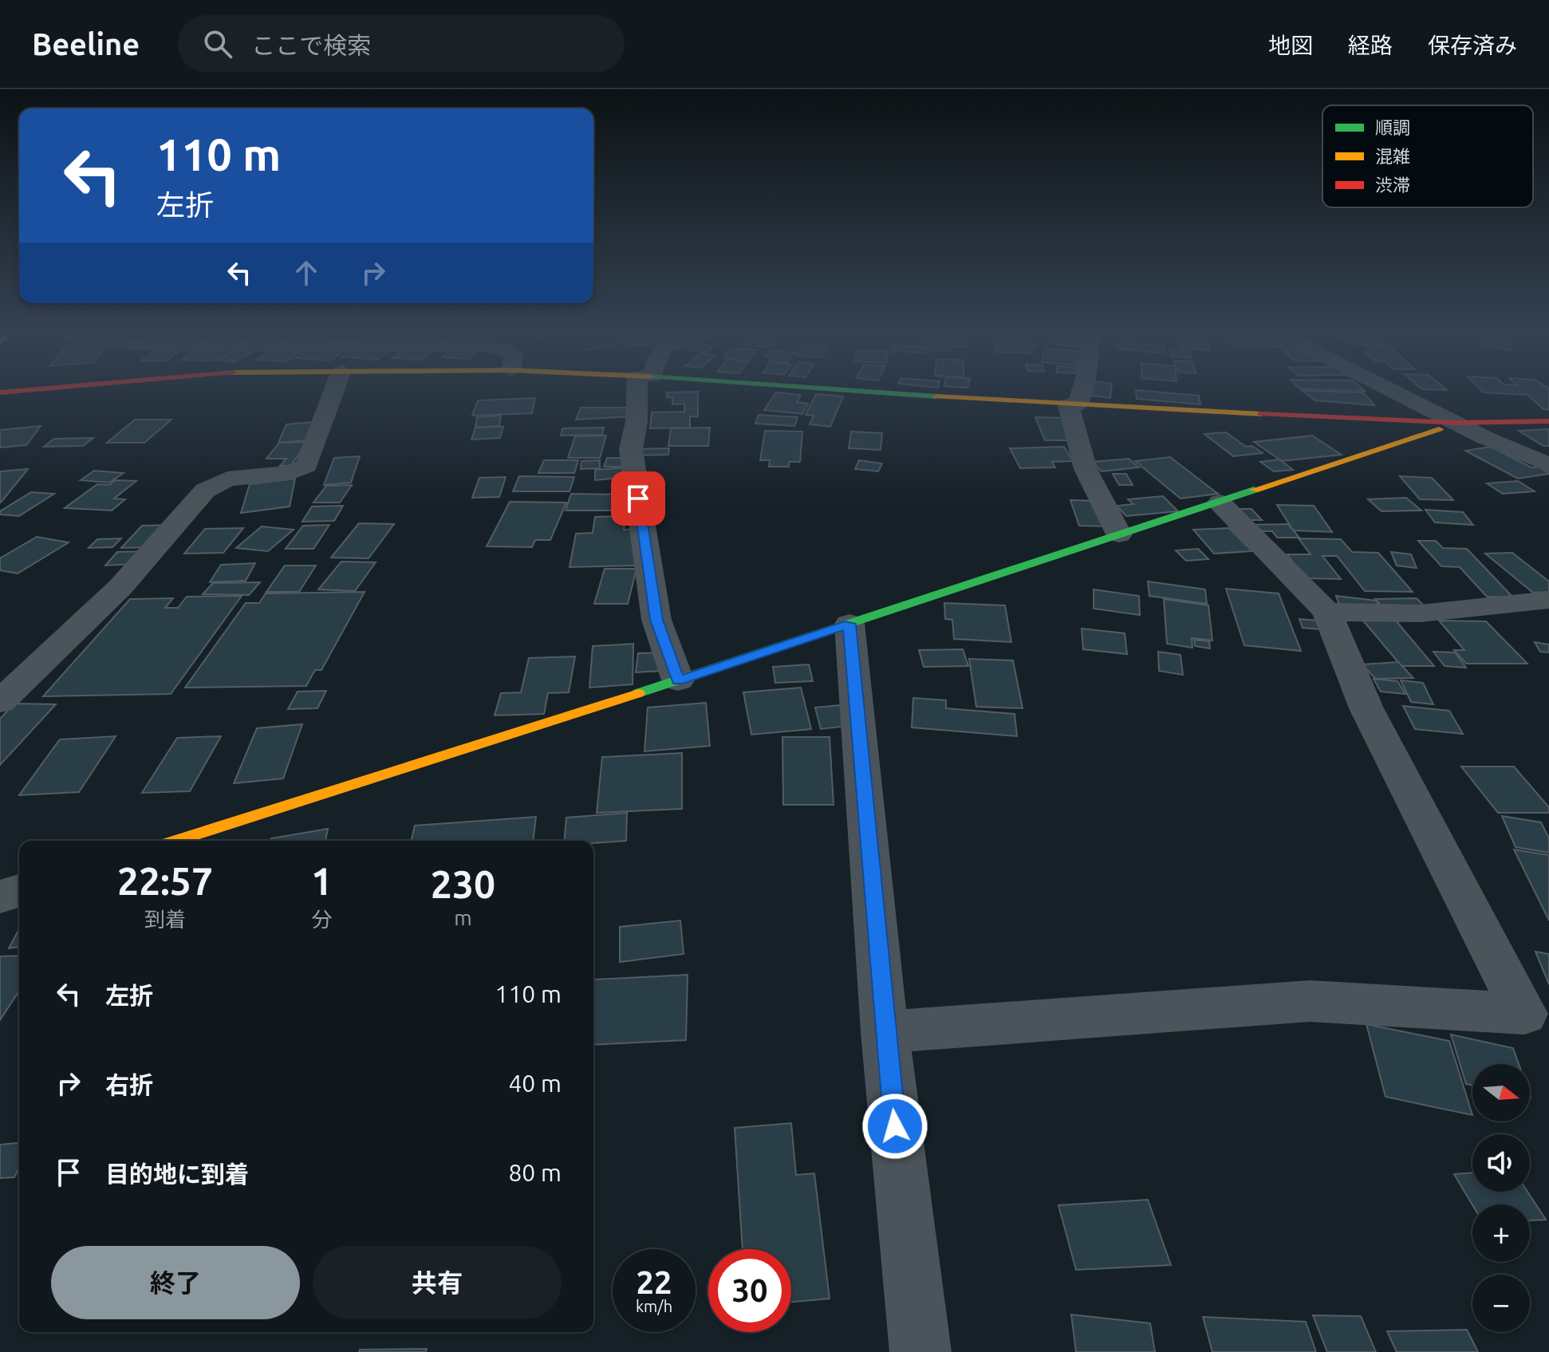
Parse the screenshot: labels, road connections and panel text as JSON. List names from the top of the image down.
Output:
{
  "legend": ["順調", "混雑", "渋滞"],
  "north": "right",
  "page": {
    "header": "Beeline",
    "search": "ここで検索",
    "nav": ["地図", "経路", "保存済み"],
    "turn": ["110 m", "左折"],
    "eta": [
      "22:57",
      "到着",
      "1",
      "分",
      "230",
      "m"
    ],
    "list": [
      {
        "name": "左折",
        "value": "110 m"
      },
      {
        "name": "右折",
        "value": "40 m"
      },
      {
        "name": "目的地に到着",
        "value": "80 m"
      }
    ],
    "map_buttons": ["+", "−"],
    "buttons": ["終了", "共有"],
    "speed": "22 km/h",
    "limit": "30"
  }
}
